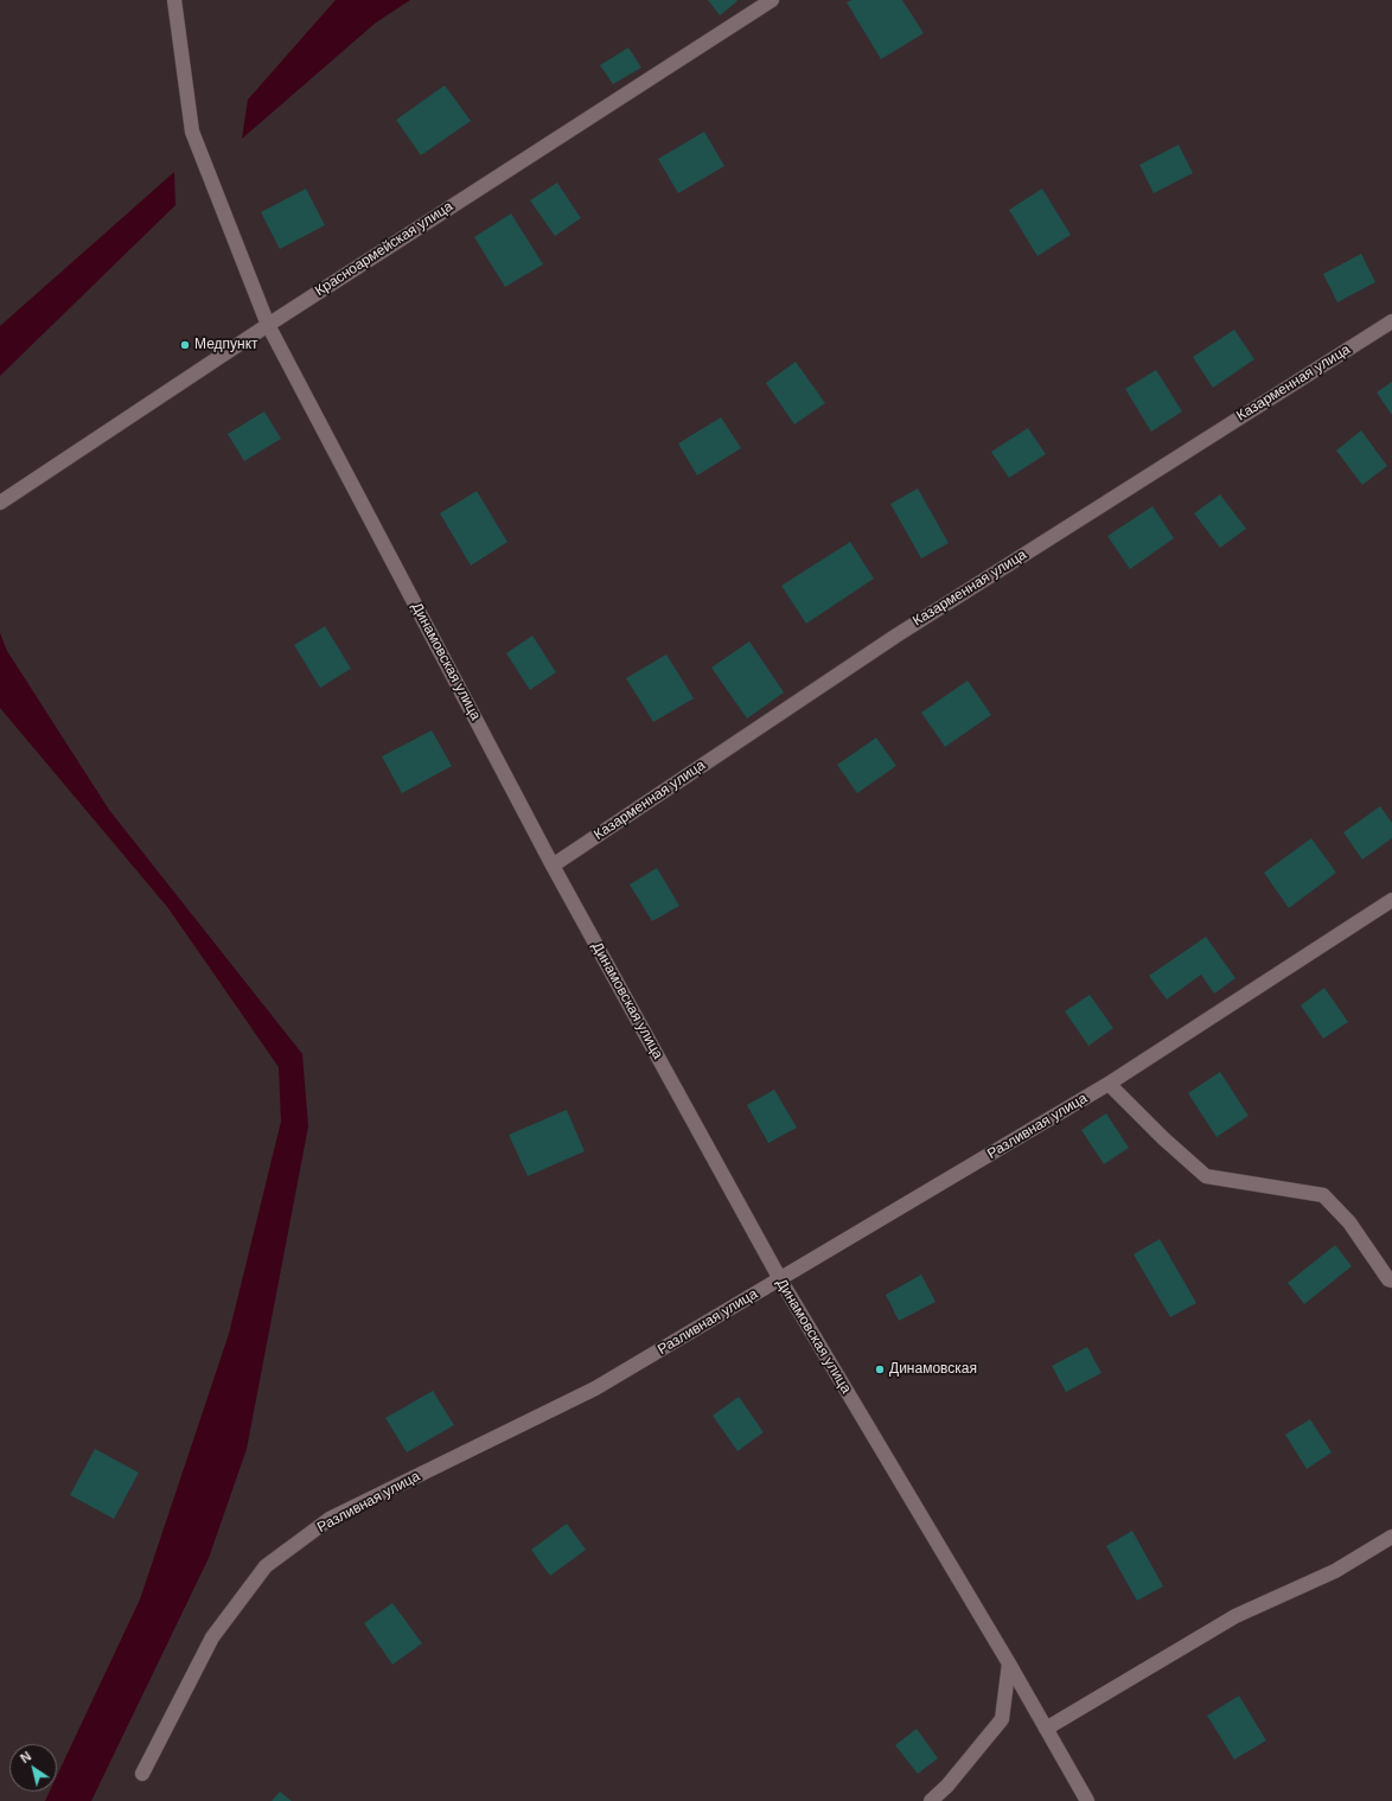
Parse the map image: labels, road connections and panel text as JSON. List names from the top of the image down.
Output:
{
  "streets": {
    "street": [
      "Красноармейская улица",
      "Казарменная улица",
      "Динамовская улица",
      "Разливная улица"
    ]
  },
  "crossings": [
    ["Красноармейская улица", "Динамовская улица"],
    ["Казарменная улица", "Динамовская улица"],
    ["Динамовская улица", "Разливная улица"]
  ],
  "places": ["Медпункт", "Динамовская"],
  "north": "top left"
}
